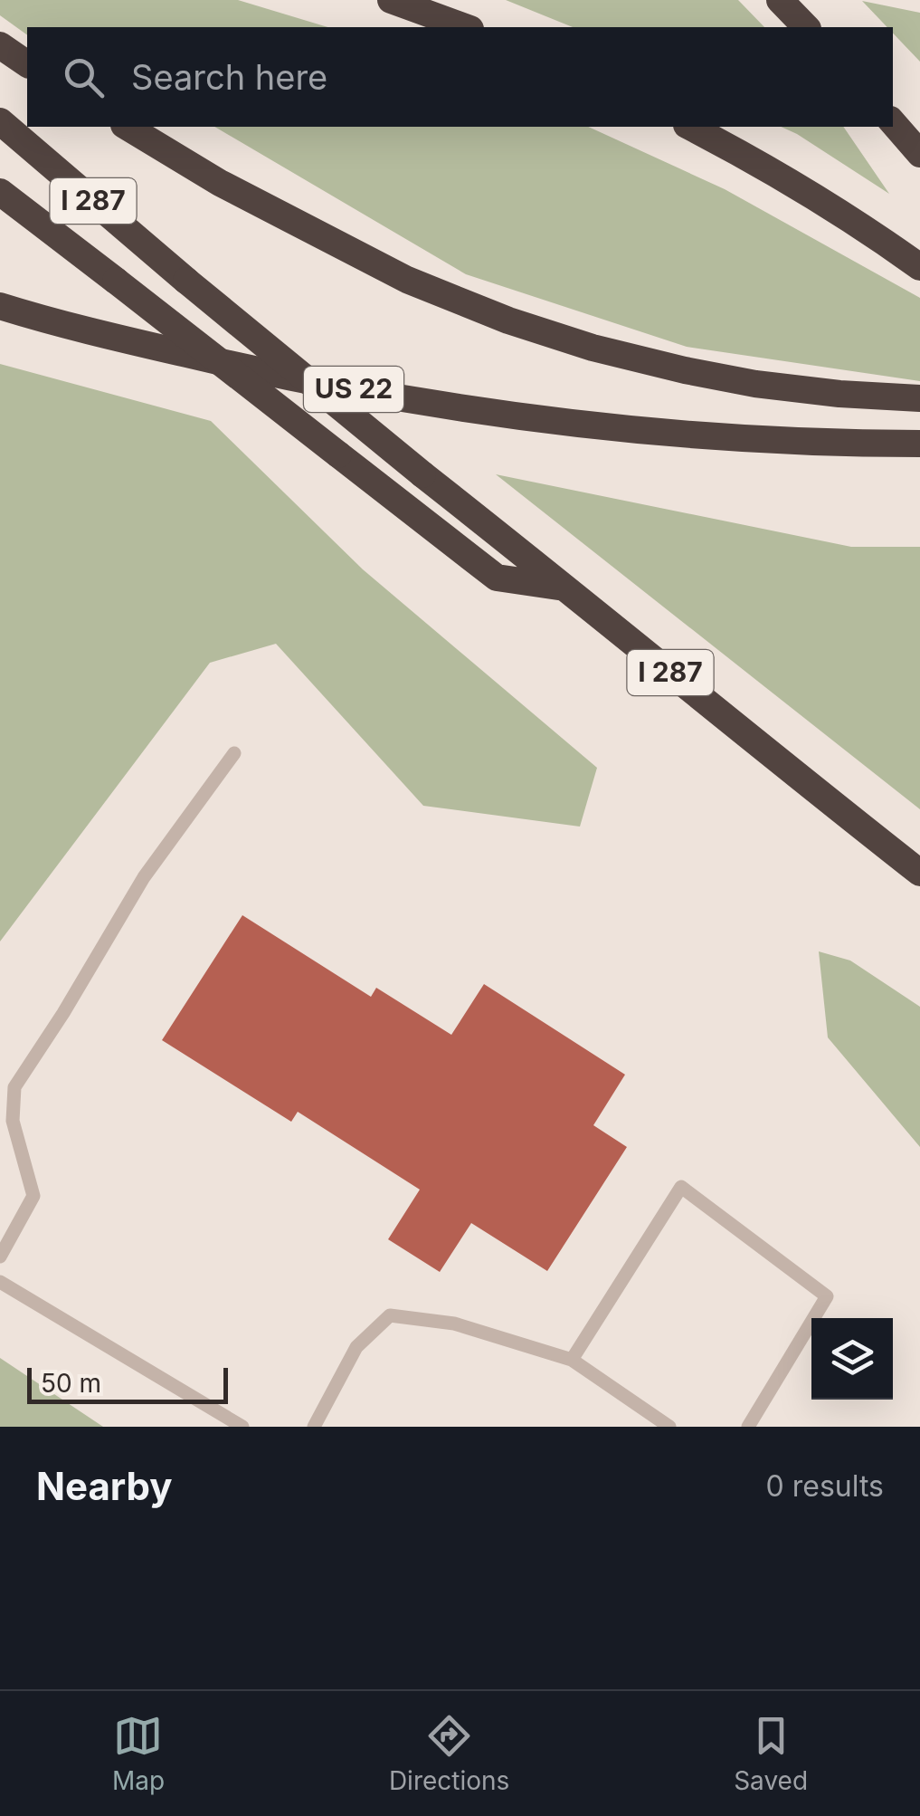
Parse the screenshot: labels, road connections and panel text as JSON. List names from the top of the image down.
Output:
{
  "streets": {
    "highway": ["I 287", "US 22"]
  },
  "scale_bar": "50 m",
  "page": {
    "search": "Search here",
    "scale": "50 m",
    "heading": ["Nearby", "0 results"],
    "nav": ["Map", "Directions", "Saved"]
  }
}
